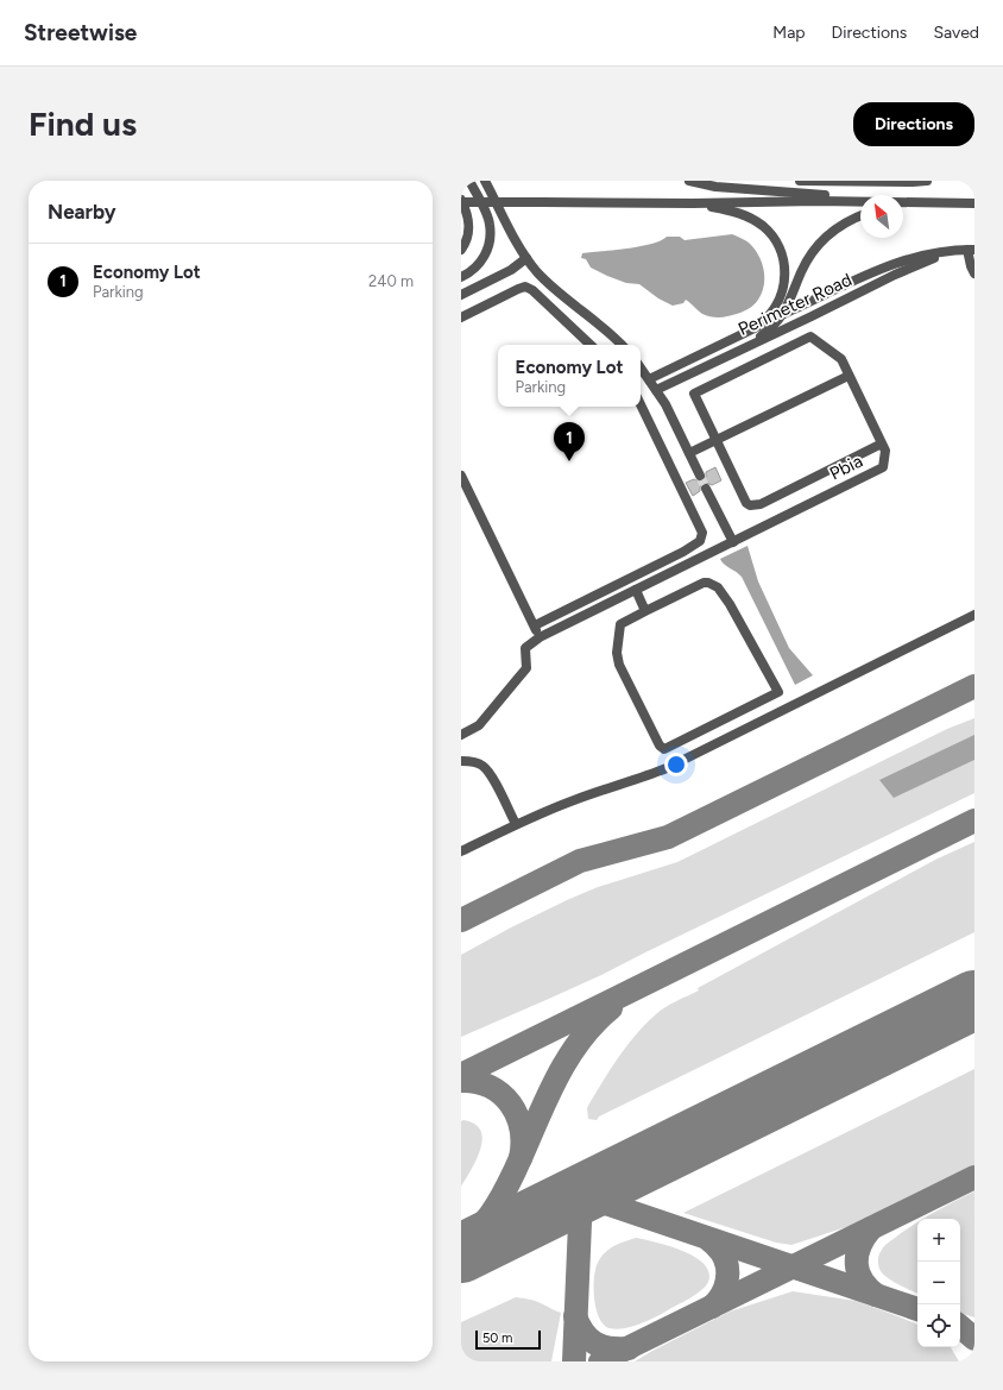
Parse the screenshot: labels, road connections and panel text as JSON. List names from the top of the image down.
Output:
{
  "streets": {
    "street": ["Perimeter Road", "Pbia"]
  },
  "scale_bar": "50 m",
  "north": "top left",
  "page": {
    "header": "Streetwise",
    "nav": ["Map", "Directions", "Saved"],
    "buttons": "Directions",
    "title": "Find us",
    "heading": "Nearby",
    "list": [
      {
        "mark": "1",
        "name": "Economy Lot",
        "note": "Parking",
        "value": "240 m"
      }
    ],
    "popup": ["Economy Lot", "Parking"],
    "pins": "1",
    "map_buttons": ["+", "−"],
    "scale": "50 m"
  }
}
